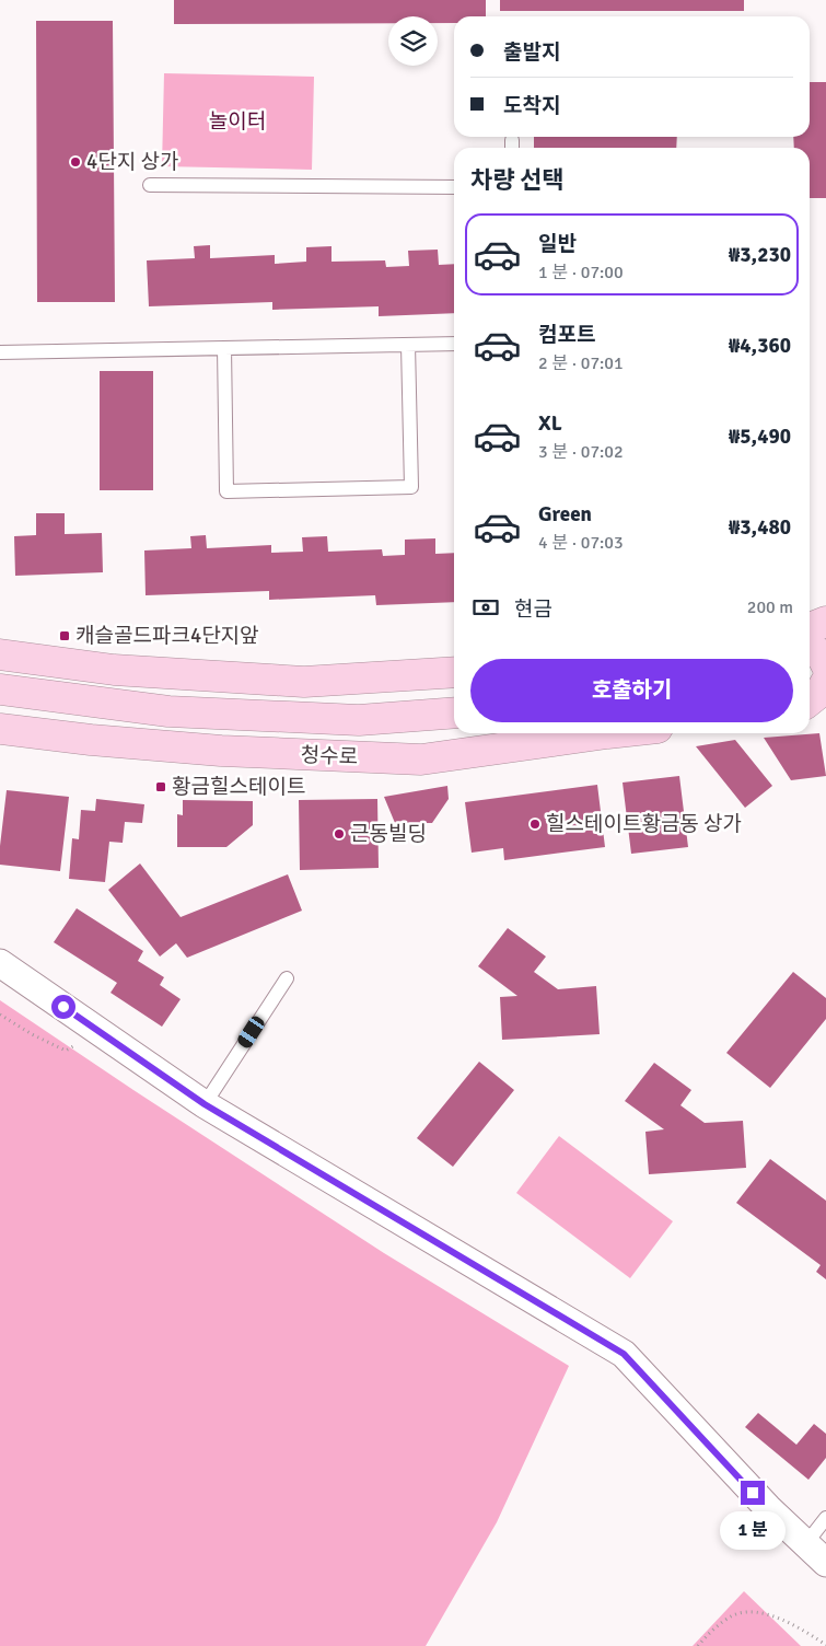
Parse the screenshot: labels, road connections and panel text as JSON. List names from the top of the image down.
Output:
{
  "streets": {
    "main road": ["청수로"]
  },
  "parks": ["놀이터"],
  "places": {
    "other": ["4단지 상가", "힐스테이트황금동 상가", "근동빌딩"],
    "transit": ["캐슬골드파크4단지앞", "황금힐스테이트"]
  },
  "page": {
    "banner": ["출발지", "도착지"],
    "heading": "차량 선택",
    "list": [
      {
        "name": "일반",
        "note": "1 분 · 07:00",
        "value": "₩3,230"
      },
      {
        "name": "컴포트",
        "note": "2 분 · 07:01",
        "value": "₩4,360"
      },
      {
        "name": "XL",
        "note": "3 분 · 07:02",
        "value": "₩5,490"
      },
      {
        "name": "Green",
        "note": "4 분 · 07:03",
        "value": "₩3,480"
      }
    ],
    "pay": ["현금", "200 m"],
    "buttons": "호출하기",
    "bubble": "1 분"
  }
}
